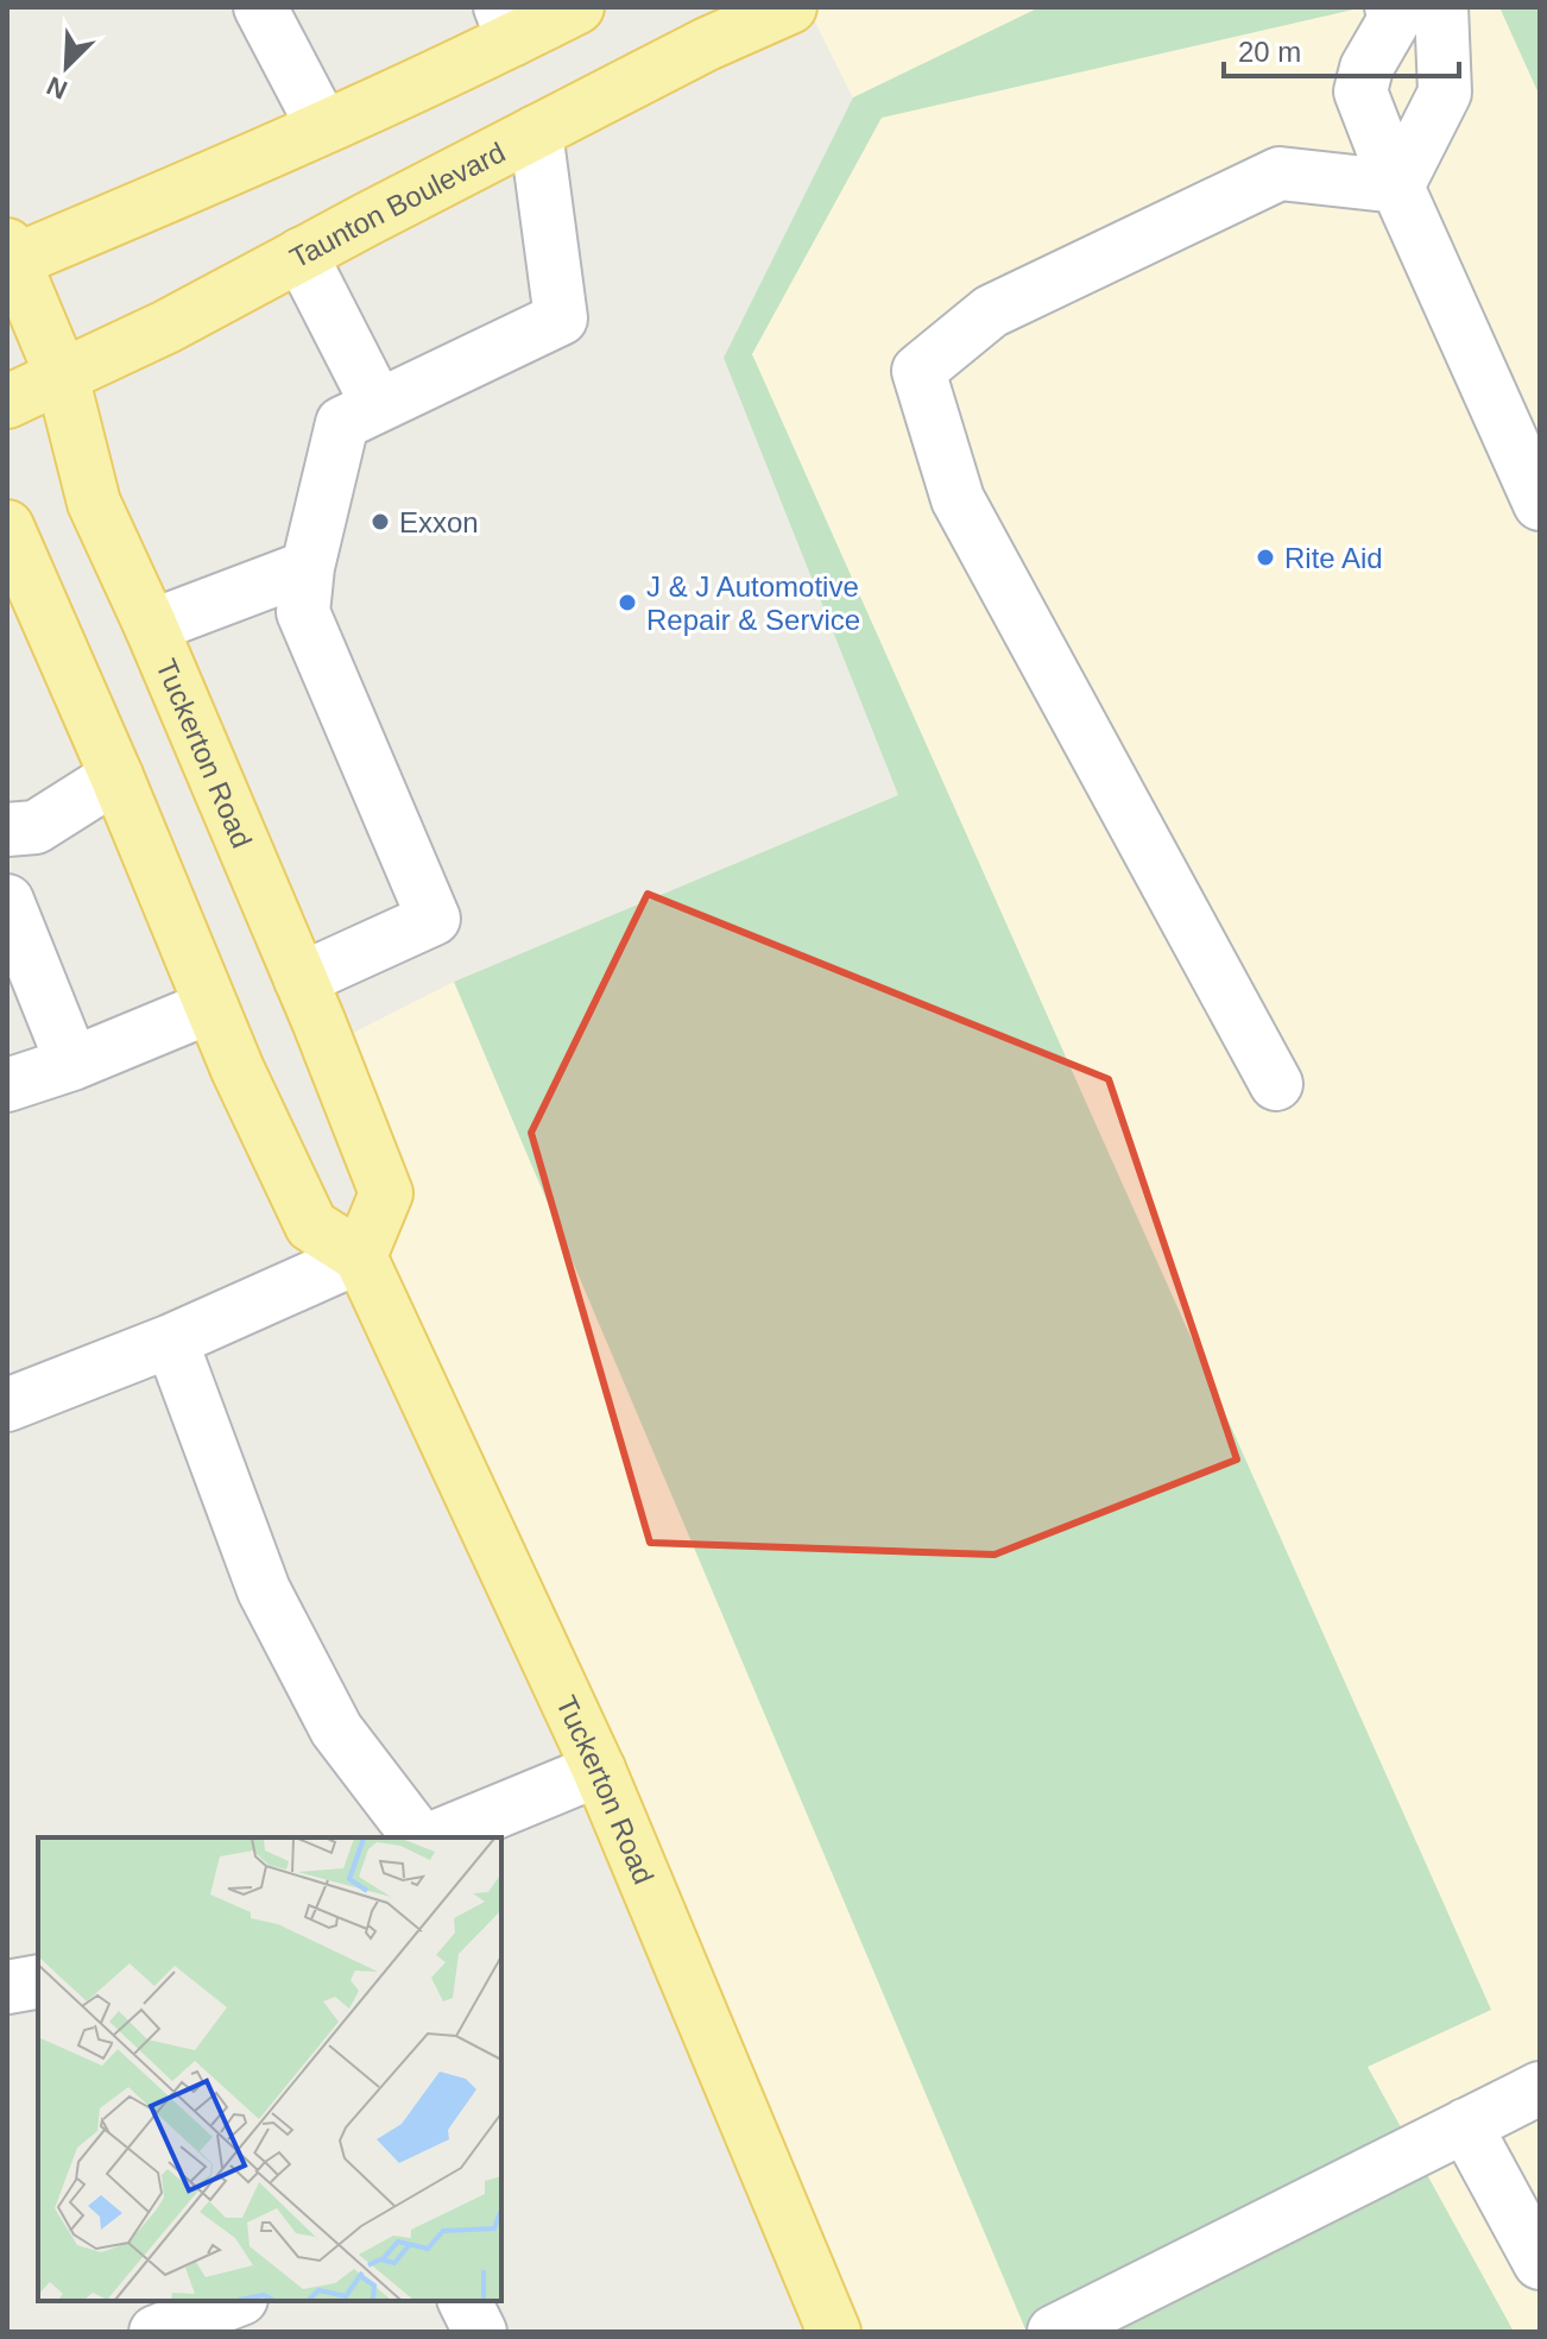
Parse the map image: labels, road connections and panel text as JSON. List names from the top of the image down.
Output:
{
  "streets": {
    "main road": ["Taunton Boulevard", "Tuckerton Road"]
  },
  "crossings": [
    ["Taunton Boulevard", "Tuckerton Road"]
  ],
  "places": ["Exxon", "Rite Aid", "J & J Automotive Repair & Service"],
  "scale_bar": "20 m",
  "north": "bottom left"
}
